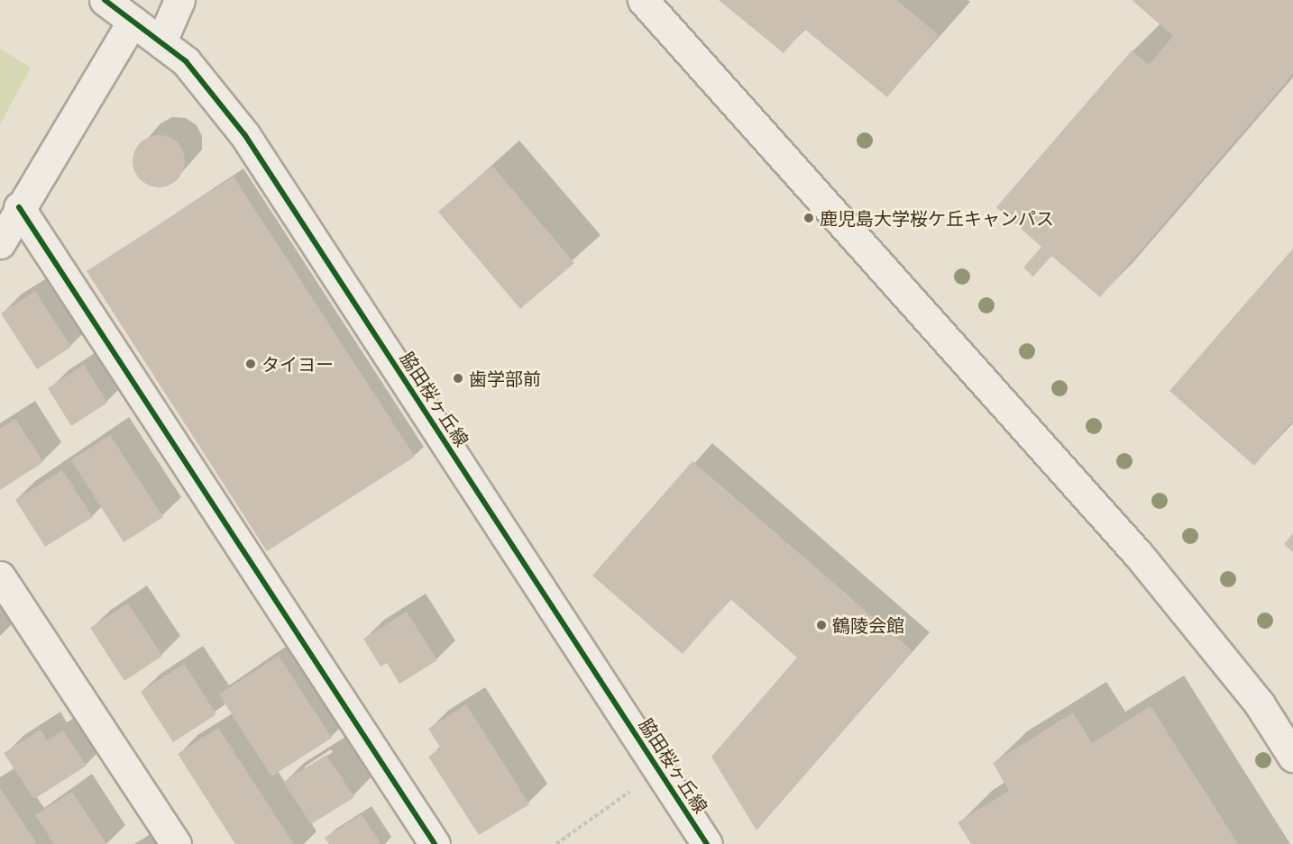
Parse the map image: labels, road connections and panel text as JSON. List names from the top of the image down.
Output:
{
  "streets": {
    "street": ["脇田桜ヶ丘線"]
  },
  "places": [
    "鹿児島大学桜ケ丘キャンパス",
    "タイヨー",
    "歯学部前",
    "鶴陵会館"
  ]
}
